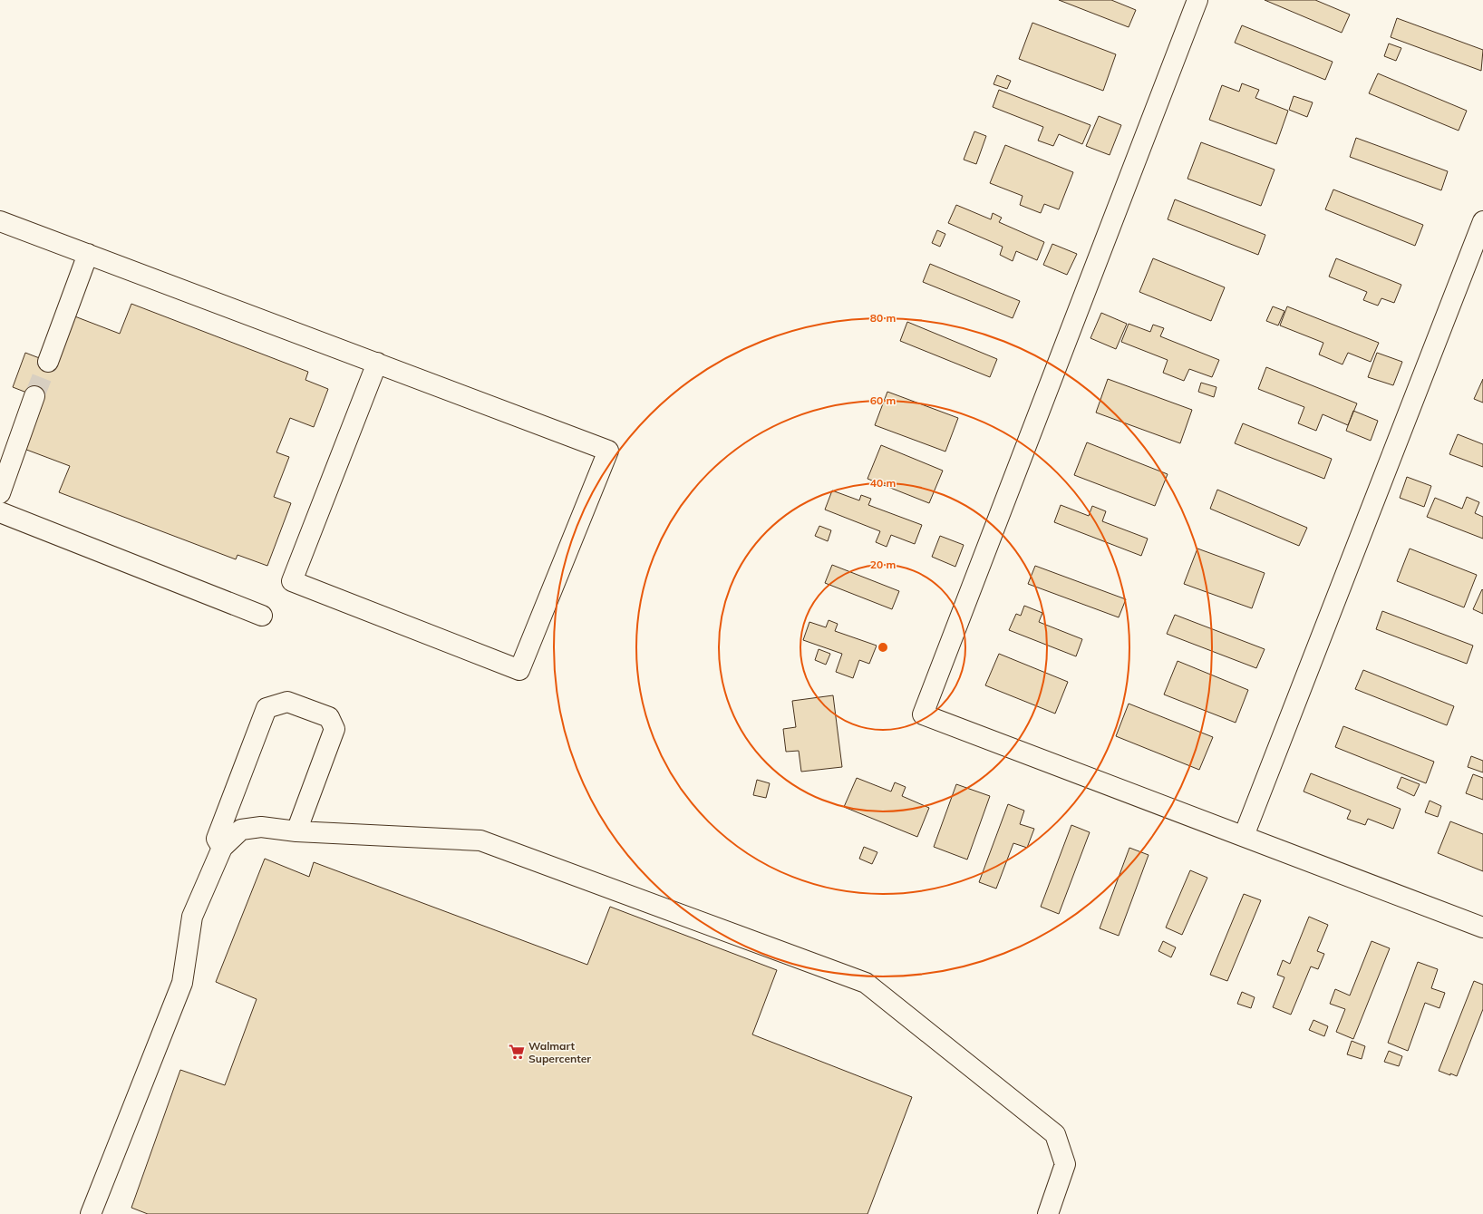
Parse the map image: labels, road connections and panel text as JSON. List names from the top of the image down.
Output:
{
  "places": {
    "supermarket": ["Walmart Supercenter"]
  },
  "rings": [
    "80 m",
    "60 m",
    "40 m",
    "20 m"
  ]
}
